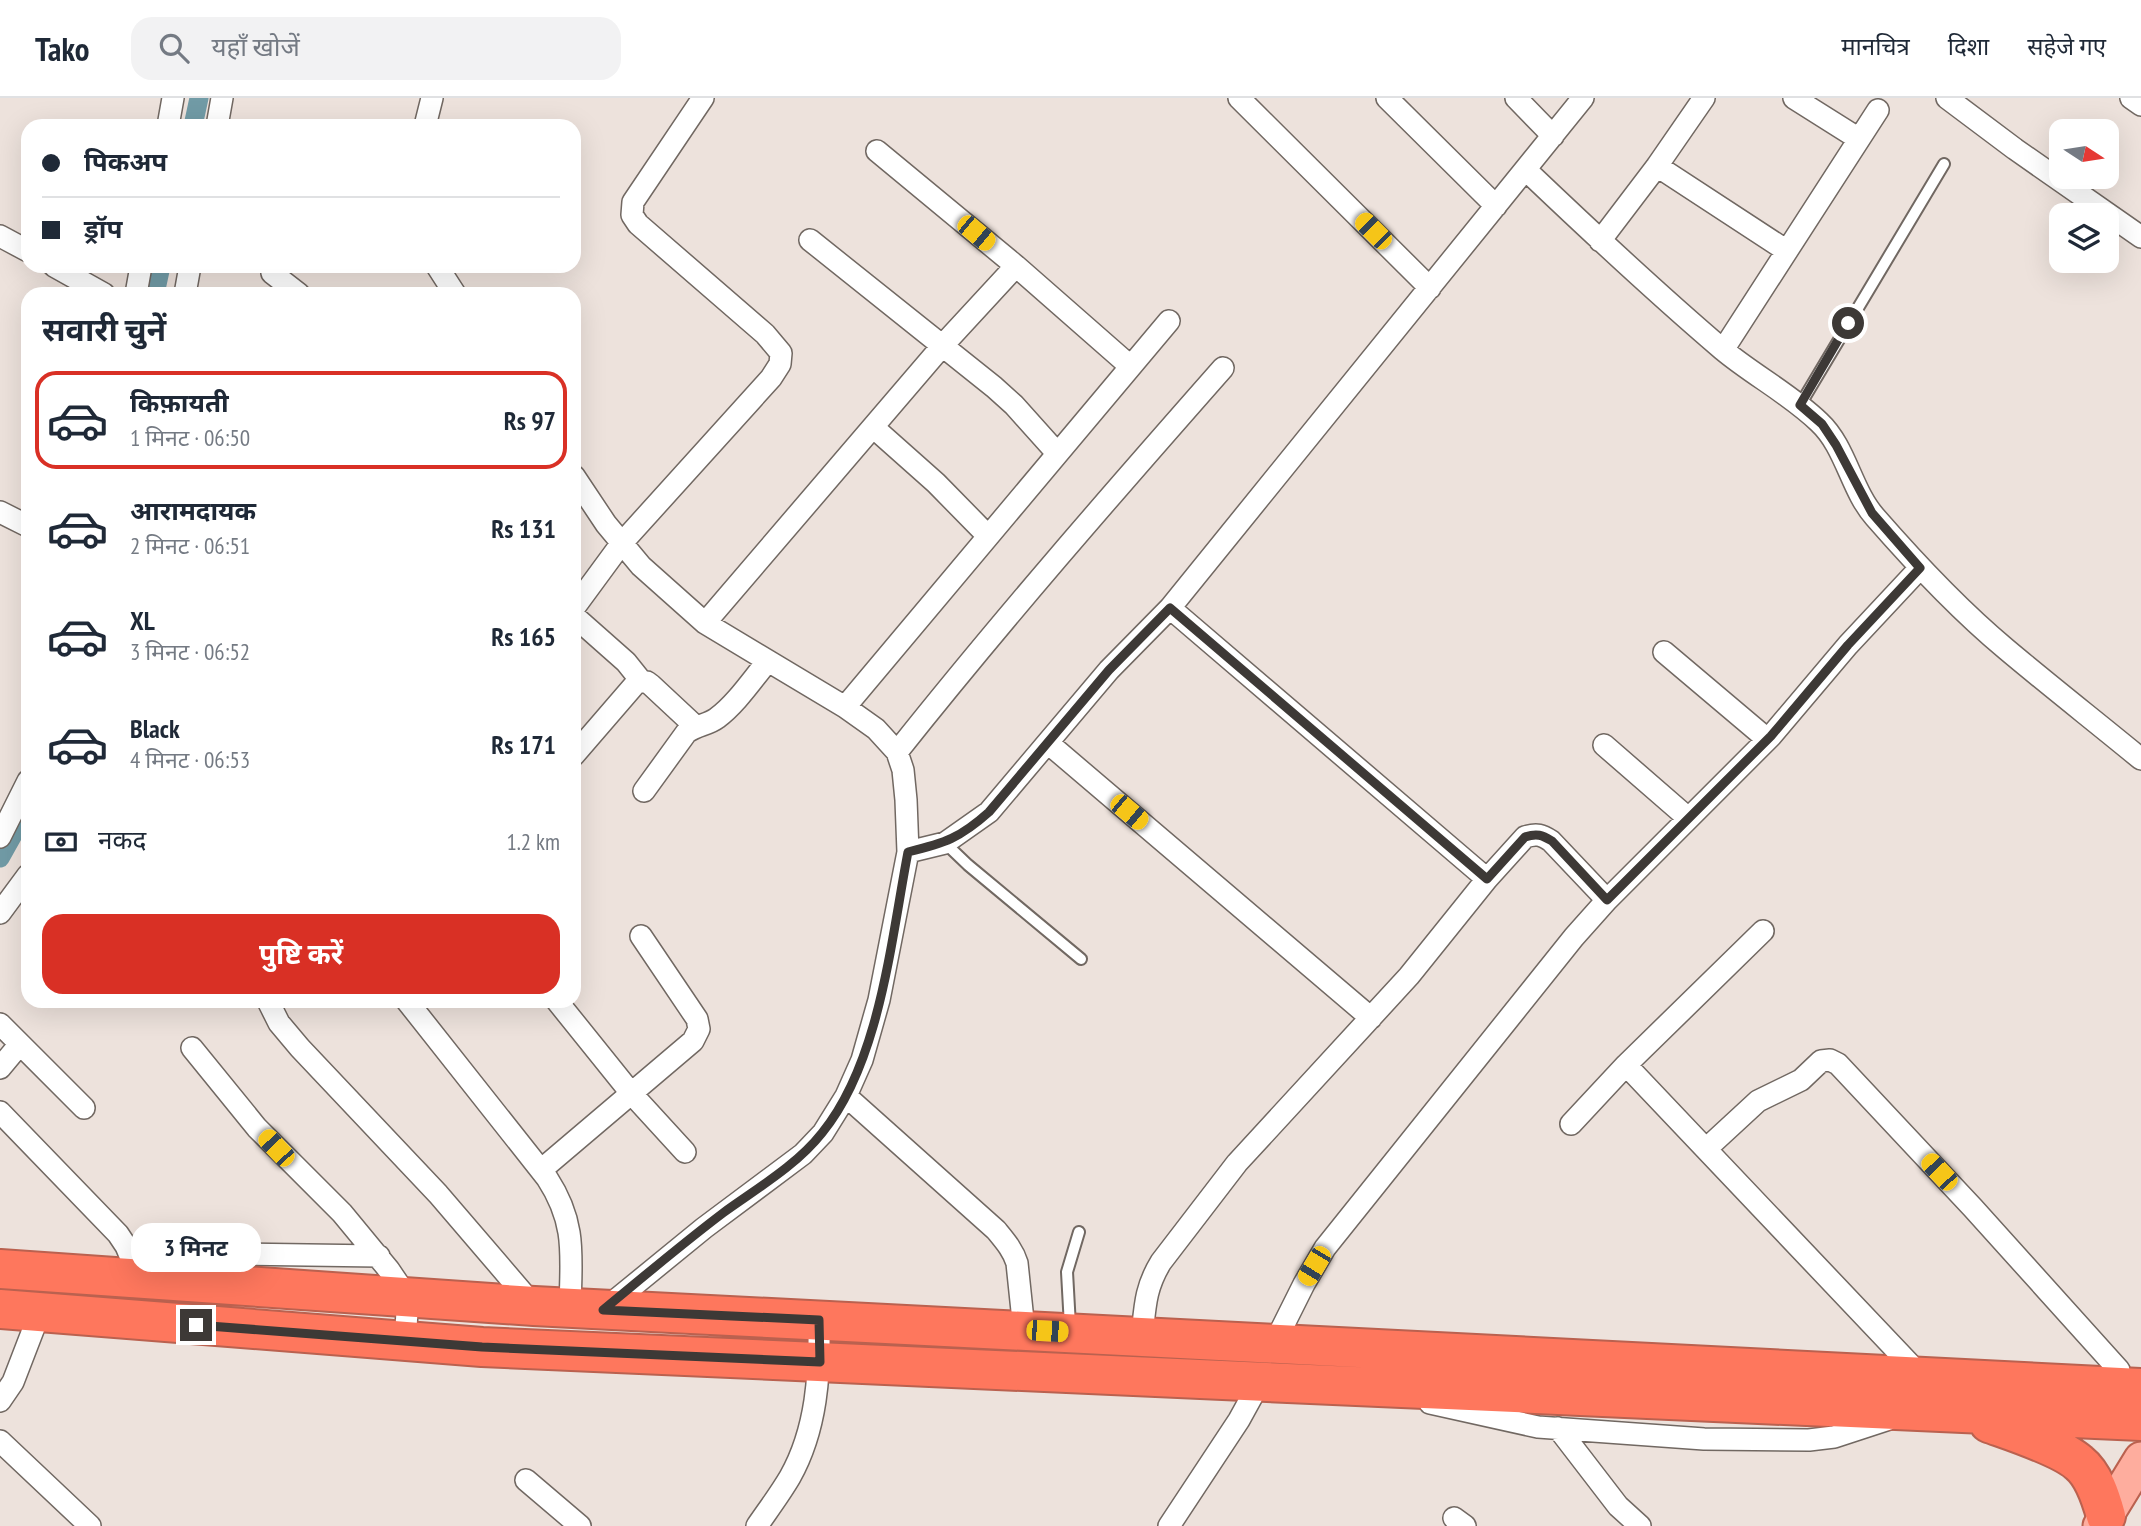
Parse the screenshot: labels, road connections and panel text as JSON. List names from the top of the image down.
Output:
{
  "north": "right",
  "page": {
    "header": "Tako",
    "search": "यहाँ खोजें",
    "nav": ["मानचित्र", "दिशा", "सहेजे गए"],
    "banner": ["पिकअप", "ड्रॉप"],
    "heading": "सवारी चुनें",
    "list": [
      {
        "name": "किफ़ायती",
        "note": "1 मिनट · 06:50",
        "value": "Rs 97"
      },
      {
        "name": "आरामदायक",
        "note": "2 मिनट · 06:51",
        "value": "Rs 131"
      },
      {
        "name": "XL",
        "note": "3 मिनट · 06:52",
        "value": "Rs 165"
      },
      {
        "name": "Black",
        "note": "4 मिनट · 06:53",
        "value": "Rs 171"
      }
    ],
    "pay": ["नकद", "1.2 km"],
    "buttons": "पुष्टि करें",
    "bubble": "3 मिनट"
  }
}
